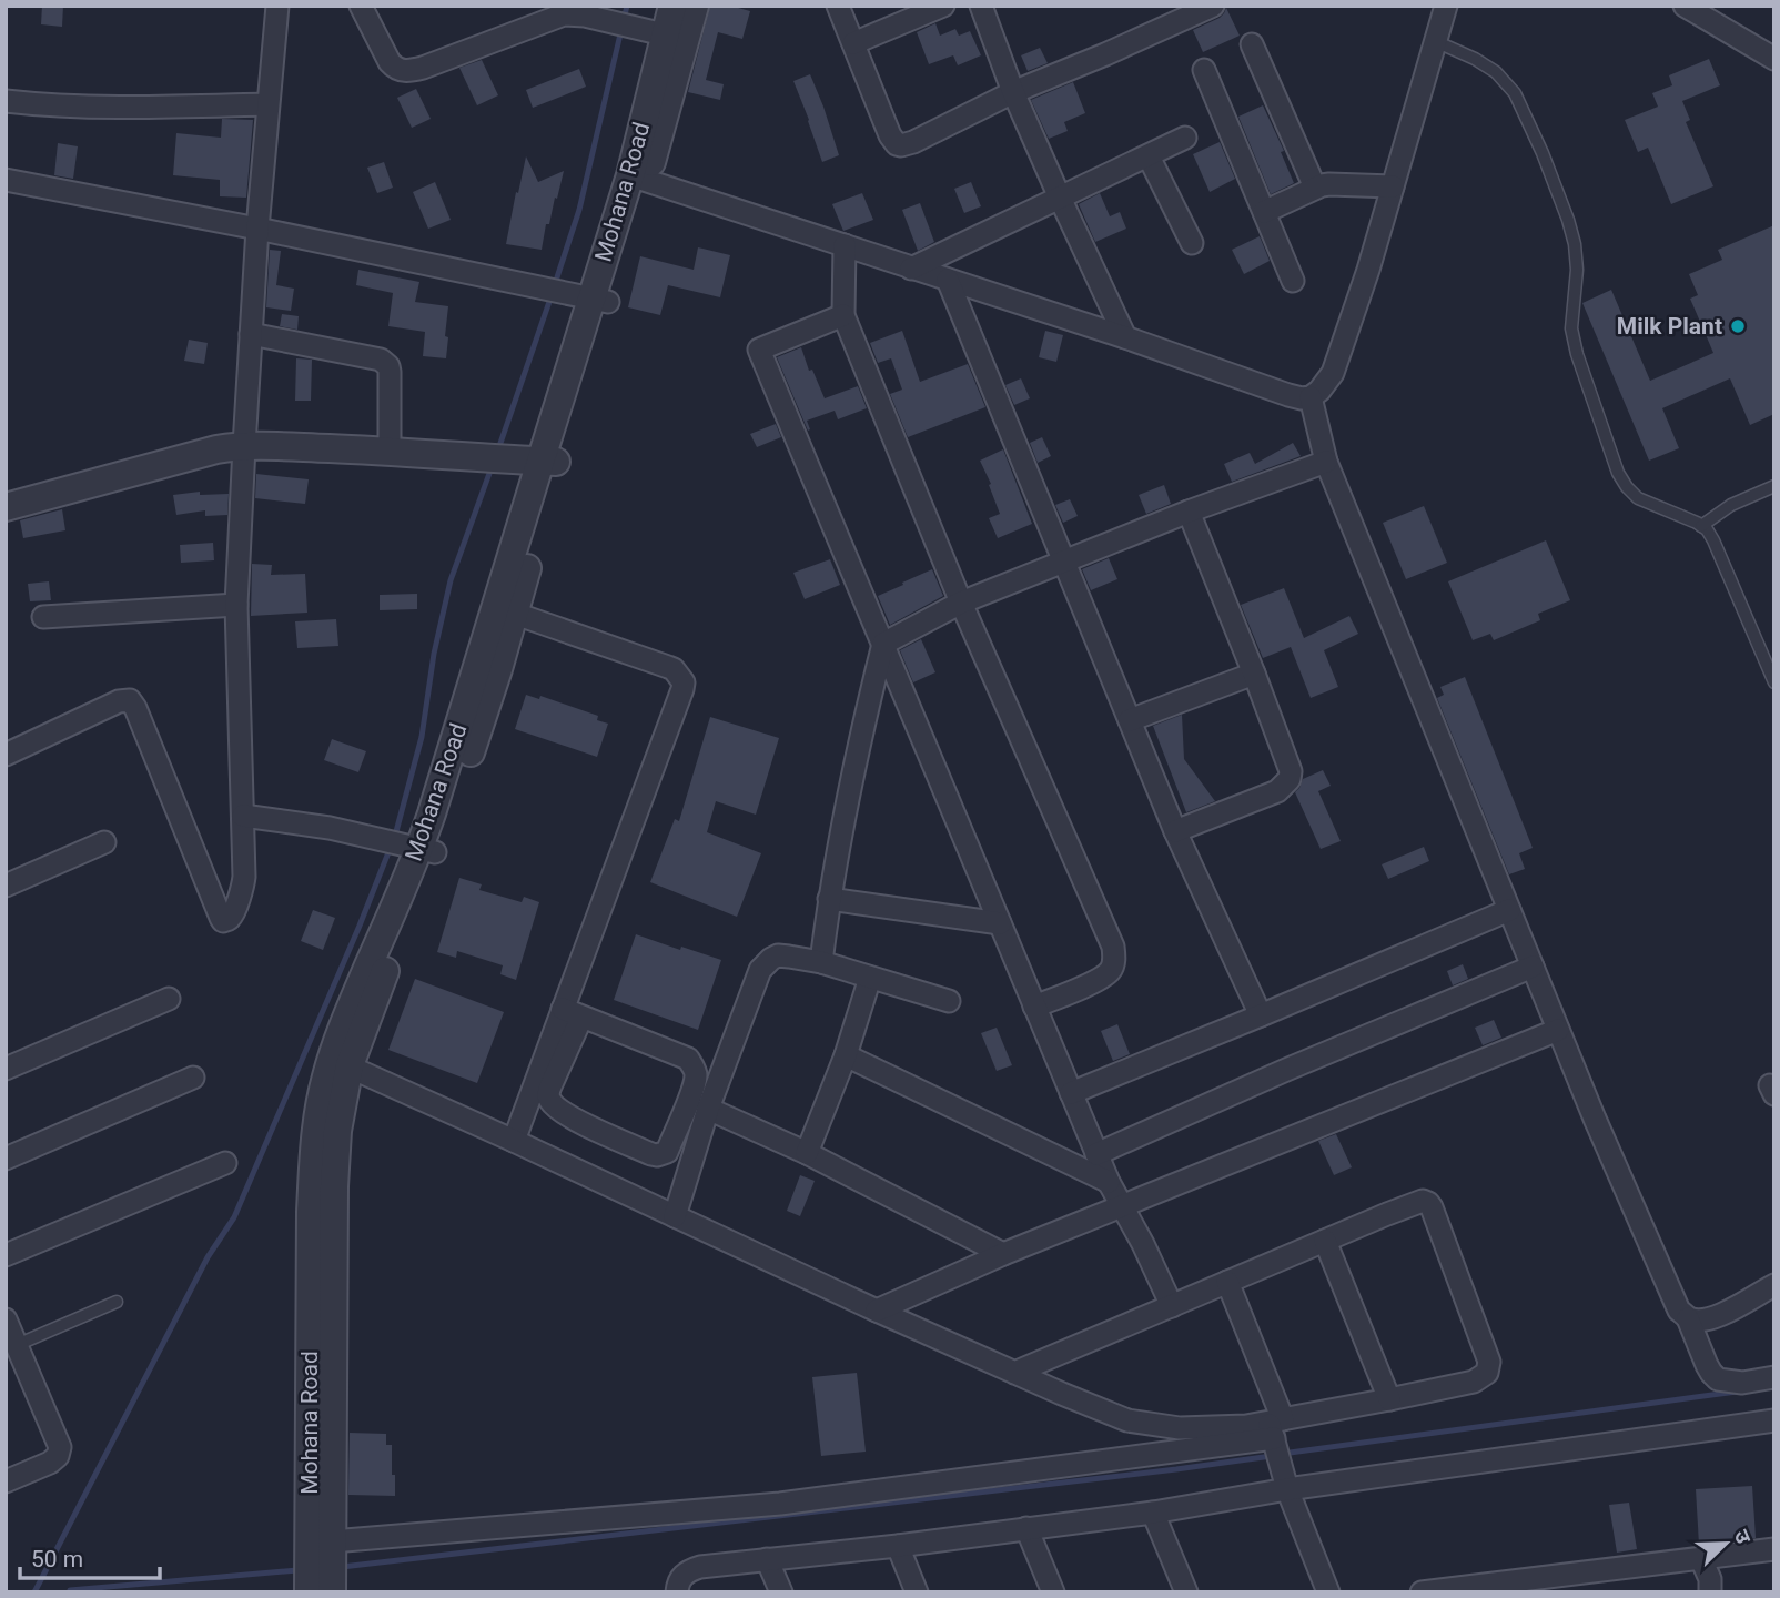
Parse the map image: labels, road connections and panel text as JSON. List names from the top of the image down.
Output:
{
  "streets": {
    "street": ["Mohana Road"]
  },
  "places": ["Milk Plant"],
  "scale_bar": "50 m",
  "north": "top right"
}
